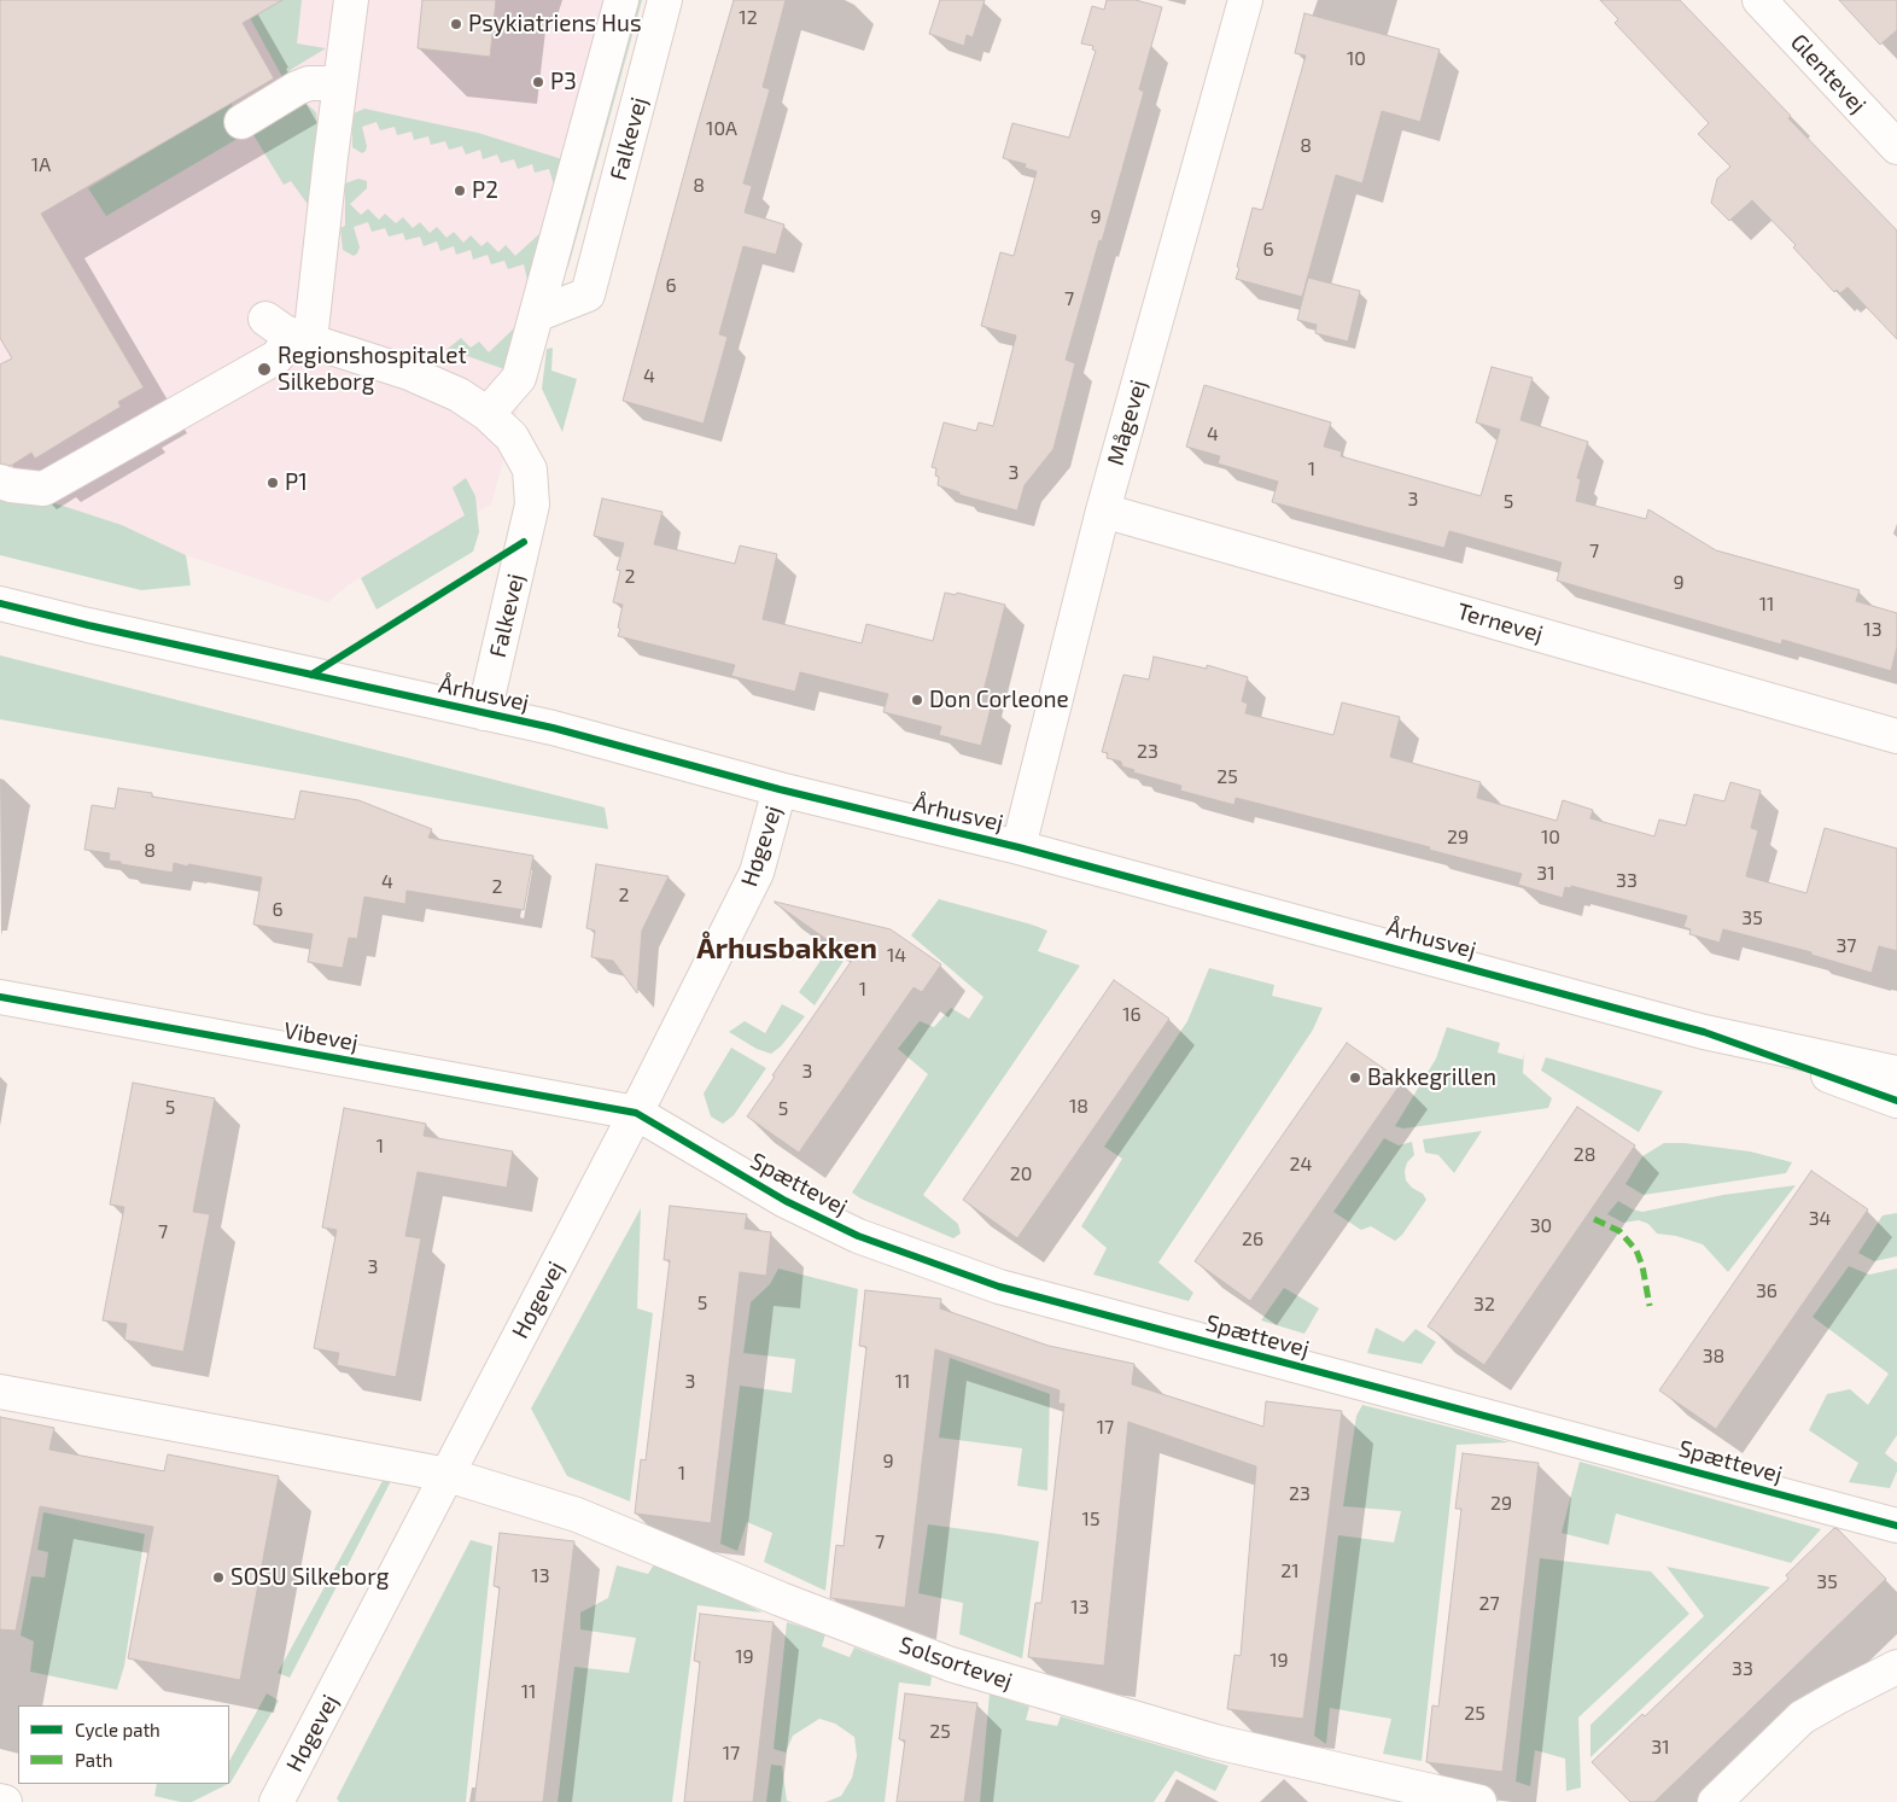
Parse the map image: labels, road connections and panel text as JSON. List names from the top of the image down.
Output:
{
  "streets": {
    "street": [
      "Glentevej",
      "Falkevej",
      "Mågevej",
      "Ternevej",
      "Århusvej",
      "Høgevej",
      "Vibevej",
      "Spættevej",
      "Solsortevej"
    ]
  },
  "crossings": [
    ["Falkevej", "Århusvej"],
    ["Mågevej", "Ternevej"],
    ["Mågevej", "Århusvej"],
    ["Århusvej", "Høgevej"],
    ["Høgevej", "Vibevej"],
    ["Høgevej", "Spættevej"],
    ["Høgevej", "Solsortevej"],
    ["Vibevej", "Spættevej"]
  ],
  "districts": ["Århusbakken"],
  "places": [
    "Psykiatriens Hus",
    "P3",
    "P2",
    "Regionshospitalet Silkeborg",
    "P1",
    "Don Corleone",
    "Bakkegrillen",
    "SOSU Silkeborg"
  ],
  "house_numbers": [
    "12",
    "10",
    "10A",
    "8",
    "1A",
    "8",
    "9",
    "6",
    "6",
    "7",
    "4",
    "4",
    "1",
    "3",
    "3",
    "5",
    "7",
    "2",
    "9",
    "11",
    "13",
    "23",
    "25",
    "29",
    "10",
    "8",
    "31",
    "33",
    "4",
    "2",
    "2",
    "6",
    "35",
    "37",
    "14",
    "1",
    "16",
    "3",
    "18",
    "5",
    "5",
    "1",
    "28",
    "24",
    "20",
    "34",
    "30",
    "7",
    "26",
    "3",
    "36",
    "5",
    "32",
    "38",
    "3",
    "11",
    "17",
    "9",
    "1",
    "23",
    "29",
    "15",
    "7",
    "21",
    "13",
    "35",
    "27",
    "13",
    "19",
    "19",
    "33",
    "11",
    "25",
    "25",
    "31",
    "17"
  ],
  "legend": ["Cycle path", "Path"]
}
